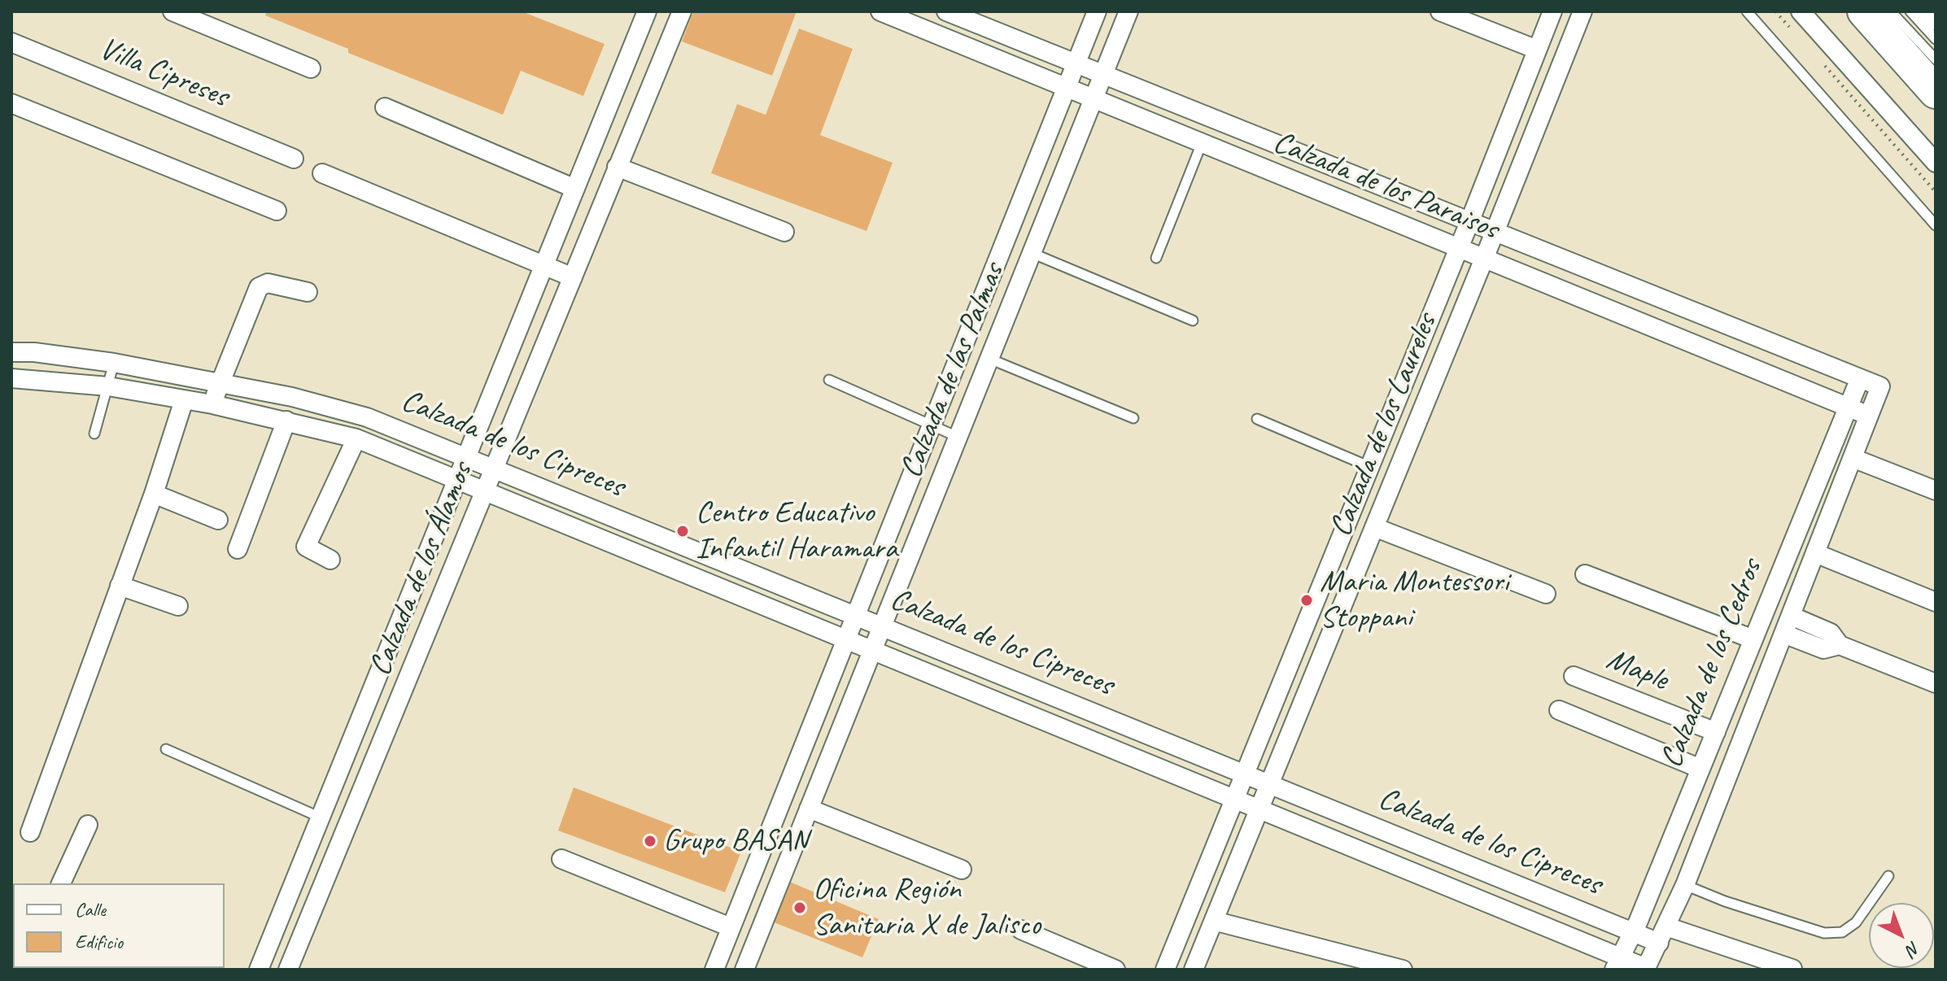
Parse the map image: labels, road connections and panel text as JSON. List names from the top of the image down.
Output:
{
  "streets": {
    "street": [
      "Villa Cipreses",
      "Calzada de los Paraisos",
      "Calzada de las Palmas",
      "Calzada de los Laureles",
      "Calzada de los Cipreces",
      "Calzada de los Álamos",
      "Calzada de los Cedros",
      "Maple"
    ]
  },
  "crossings": [
    ["Calzada de los Paraisos", "Calzada de las Palmas"],
    ["Calzada de los Paraisos", "Calzada de los Laureles"],
    ["Calzada de los Paraisos", "Calzada de los Cedros"],
    ["Calzada de las Palmas", "Calzada de los Cipreces"],
    ["Calzada de los Laureles", "Calzada de los Cipreces"],
    ["Calzada de los Cipreces", "Calzada de los Álamos"],
    ["Calzada de los Cipreces", "Calzada de los Cedros"],
    ["Calzada de los Cedros", "Maple"]
  ],
  "places": [
    "Centro Educativo Infantil Haramara",
    "Maria Montessori Stoppani",
    "Grupo BASAN",
    "Oficina Región Sanitaria X de Jalisco"
  ],
  "legend": ["Calle", "Edificio"],
  "north": "bottom right"
}
